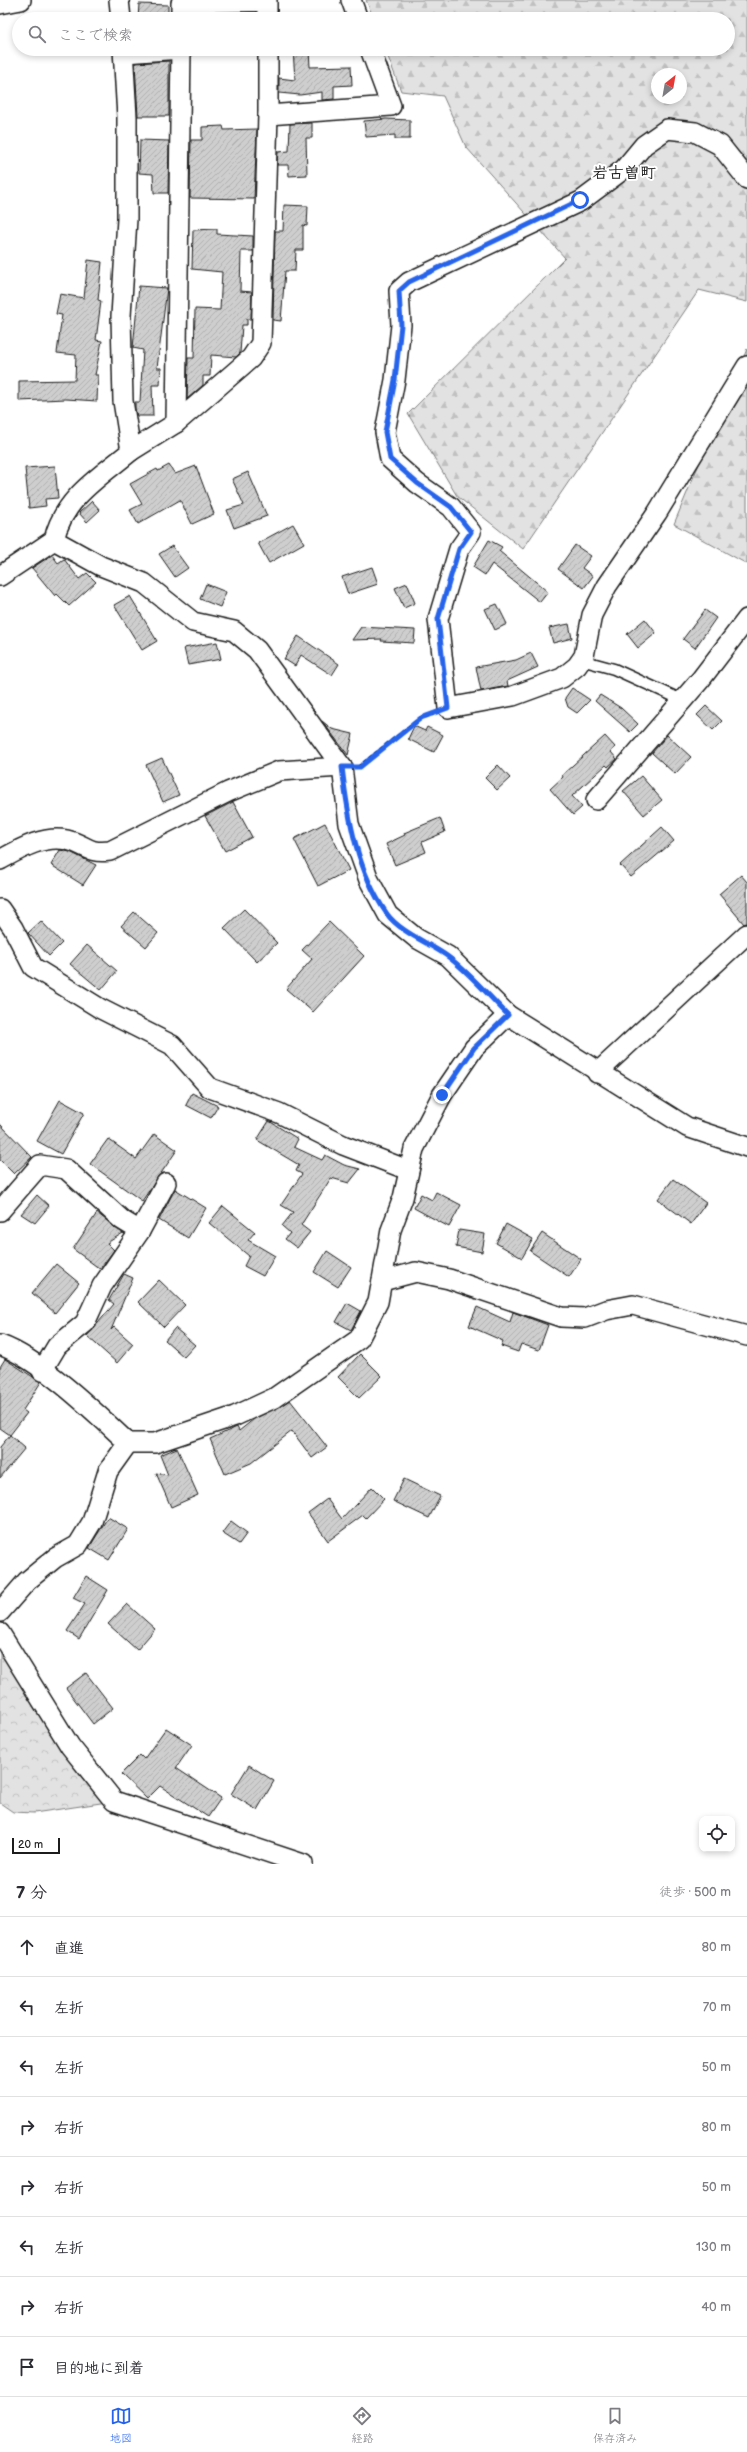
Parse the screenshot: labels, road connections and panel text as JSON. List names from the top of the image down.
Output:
{
  "districts": ["岩古曽町"],
  "scale_bar": "20 m",
  "north": "top right",
  "page": {
    "search": "ここで検索",
    "scale": "20 m",
    "heading": ["7 分", "徒歩 · 500 m"],
    "list": [
      ["直進", "80 m"],
      ["左折", "70 m"],
      ["左折", "50 m"],
      ["右折", "80 m"],
      ["右折", "50 m"],
      ["左折", "130 m"],
      ["右折", "40 m"],
      "目的地に到着"
    ],
    "nav": ["地図", "経路", "保存済み"]
  }
}
